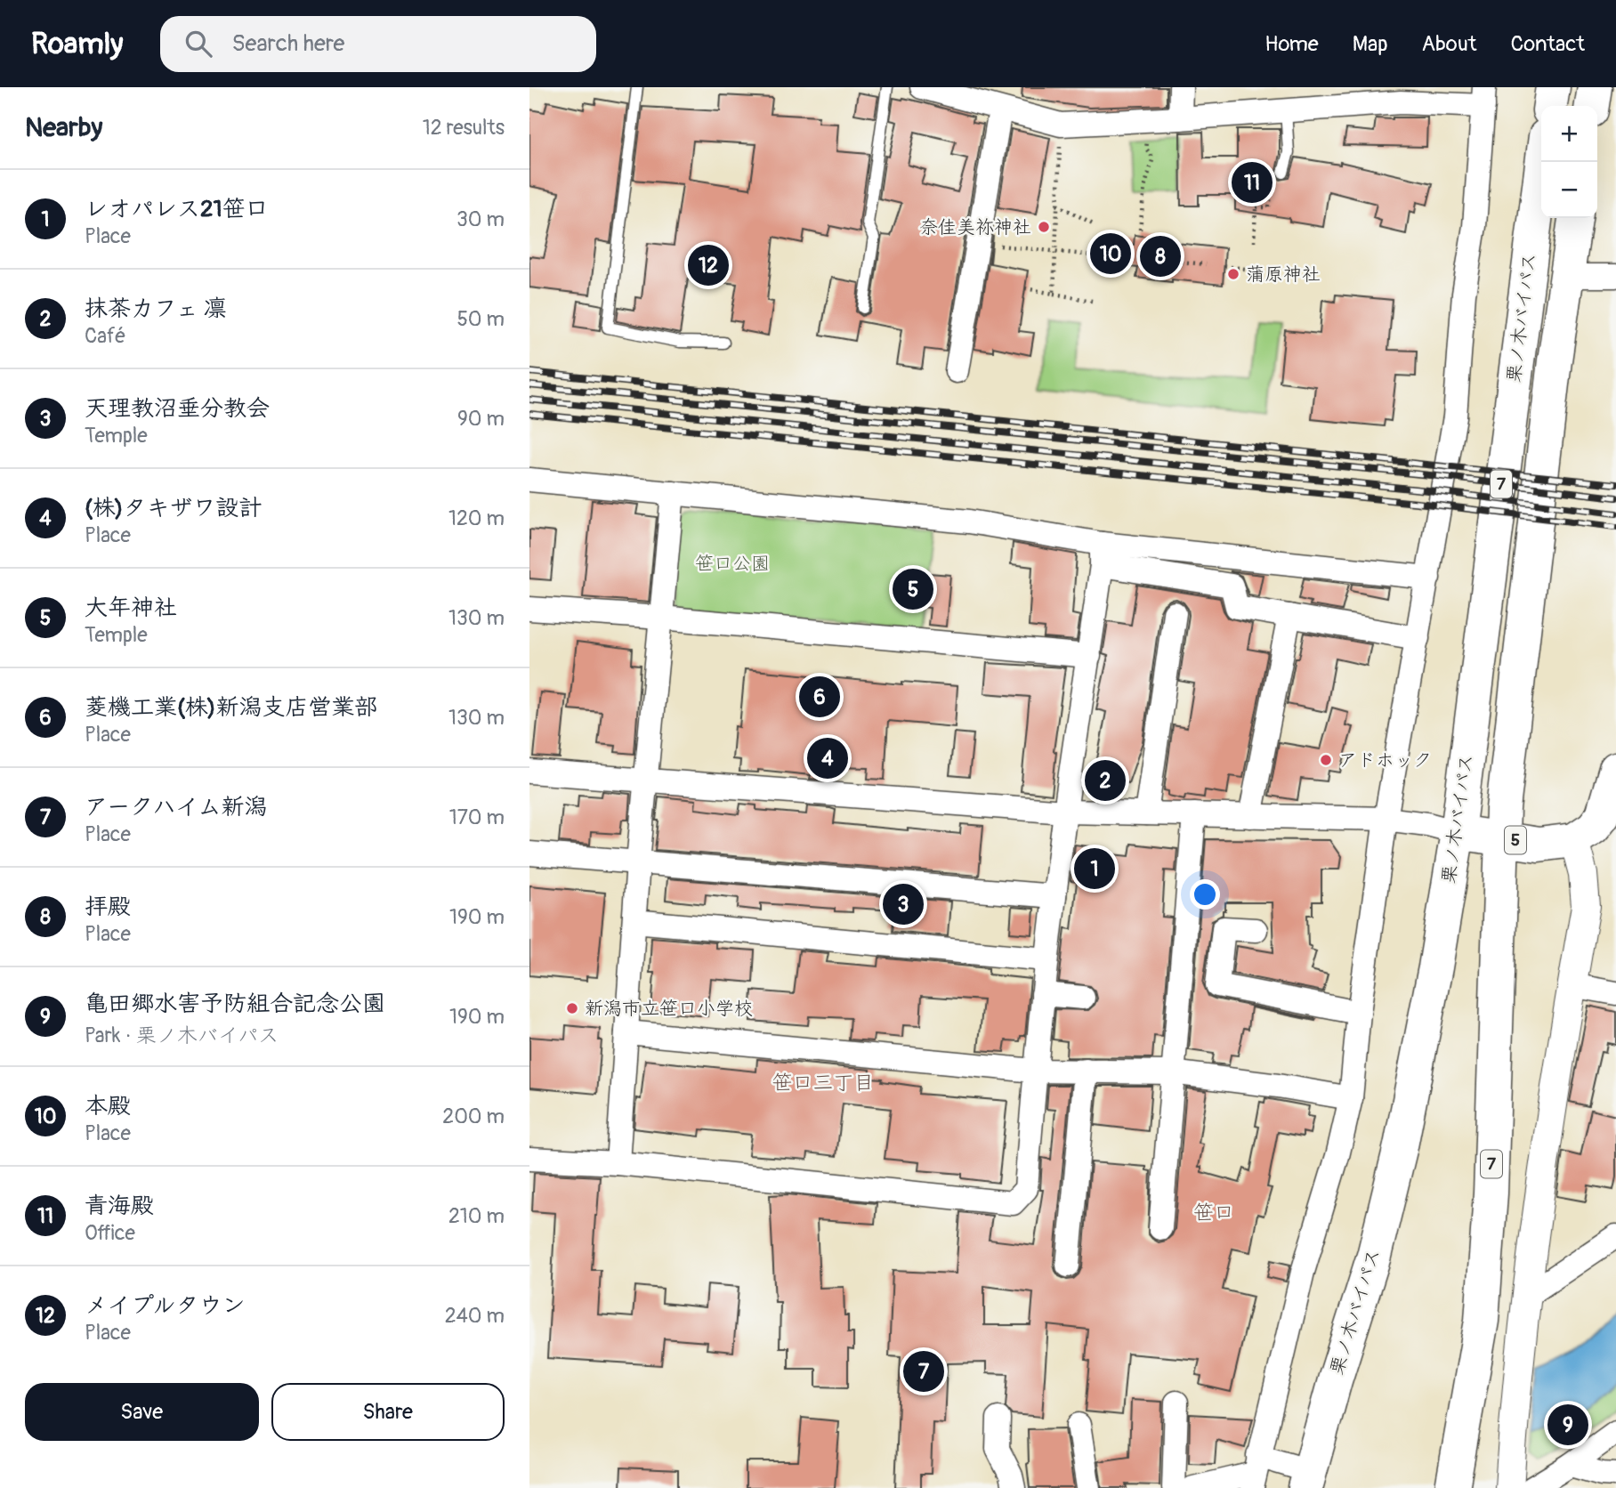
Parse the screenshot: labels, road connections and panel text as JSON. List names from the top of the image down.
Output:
{
  "streets": {
    "main road": ["栗ノ木バイパス", "7", "5"]
  },
  "crossings": [
    ["栗ノ木バイパス", "5"]
  ],
  "districts": ["笹口三丁目", "笹口"],
  "parks": ["笹口公園"],
  "places": [
    "奈佳美祢神社",
    "蒲原神社",
    "アドホック",
    "新潟市立笹口小学校"
  ],
  "page": {
    "header": "Roamly",
    "search": "Search here",
    "nav": [
      "Home",
      "Map",
      "About",
      "Contact"
    ],
    "heading": ["Nearby", "12 results"],
    "map_buttons": ["+", "−"],
    "pins": [
      "11",
      "10",
      "8",
      "12",
      "5",
      "6",
      "4",
      "2",
      "1",
      "3",
      "7",
      "9"
    ],
    "list": [
      {
        "mark": "1",
        "name": "レオパレス21笹口",
        "note": "Place",
        "value": "30 m"
      },
      {
        "mark": "2",
        "name": "抹茶カフェ 凛",
        "note": "Café",
        "value": "50 m"
      },
      {
        "mark": "3",
        "name": "天理教沼垂分教会",
        "note": "Temple",
        "value": "90 m"
      },
      {
        "mark": "4",
        "name": "(株)タキザワ設計",
        "note": "Place",
        "value": "120 m"
      },
      {
        "mark": "5",
        "name": "大年神社",
        "note": "Temple",
        "value": "130 m"
      },
      {
        "mark": "6",
        "name": "菱機工業(株)新潟支店営業部",
        "note": "Place",
        "value": "130 m"
      },
      {
        "mark": "7",
        "name": "アークハイム新潟",
        "note": "Place",
        "value": "170 m"
      },
      {
        "mark": "8",
        "name": "拝殿",
        "note": "Place",
        "value": "190 m"
      },
      {
        "mark": "9",
        "name": "亀田郷水害予防組合記念公園",
        "note": "Park · 栗ノ木バイパス",
        "value": "190 m"
      },
      {
        "mark": "10",
        "name": "本殿",
        "note": "Place",
        "value": "200 m"
      },
      {
        "mark": "11",
        "name": "青海殿",
        "note": "Office",
        "value": "210 m"
      },
      {
        "mark": "12",
        "name": "メイプルタウン",
        "note": "Place",
        "value": "240 m"
      }
    ],
    "buttons": ["Save", "Share"]
  }
}
